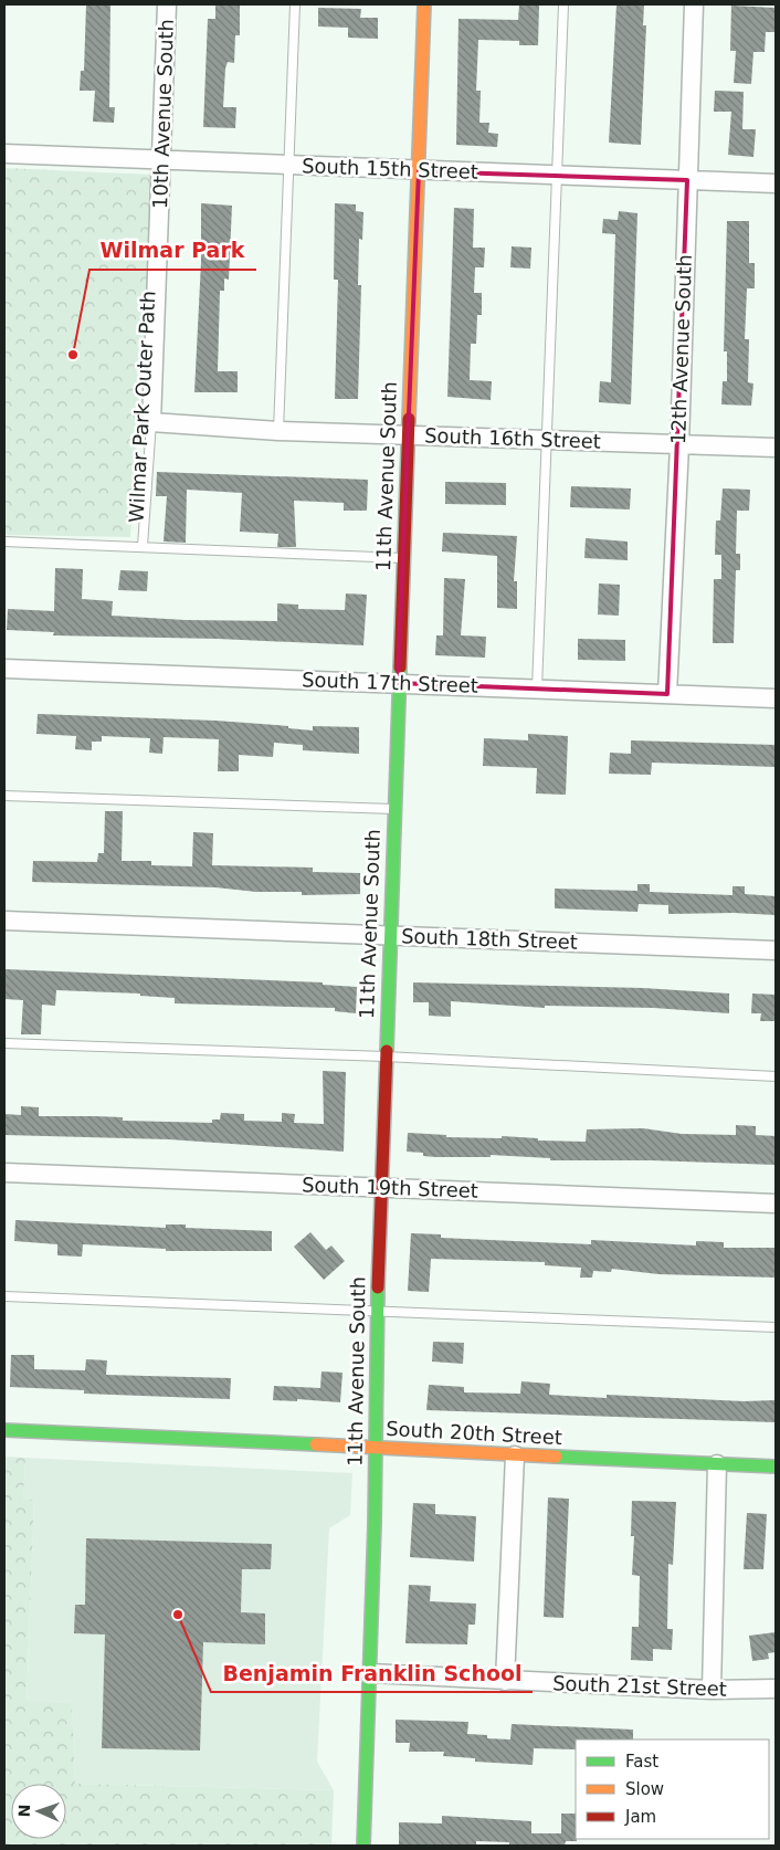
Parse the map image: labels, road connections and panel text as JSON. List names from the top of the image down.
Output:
{
  "streets": {
    "street": [
      "10th Avenue South",
      "South 15th Street",
      "12th Avenue South",
      "South 16th Street",
      "11th Avenue South",
      "South 17th Street",
      "South 18th Street",
      "South 19th Street",
      "South 20th Street",
      "South 21st Street"
    ]
  },
  "crossings": [
    ["10th Avenue South", "South 15th Street"],
    ["10th Avenue South", "South 16th Street"],
    ["South 15th Street", "12th Avenue South"],
    ["South 15th Street", "11th Avenue South"],
    ["12th Avenue South", "South 16th Street"],
    ["12th Avenue South", "South 17th Street"],
    ["South 16th Street", "11th Avenue South"],
    ["11th Avenue South", "South 17th Street"],
    ["11th Avenue South", "South 18th Street"],
    ["11th Avenue South", "South 19th Street"],
    ["11th Avenue South", "South 20th Street"],
    ["11th Avenue South", "South 21st Street"]
  ],
  "places": ["Wilmar Park", "Benjamin Franklin School"],
  "legend": ["Fast", "Slow", "Jam"],
  "north": "left"
}
